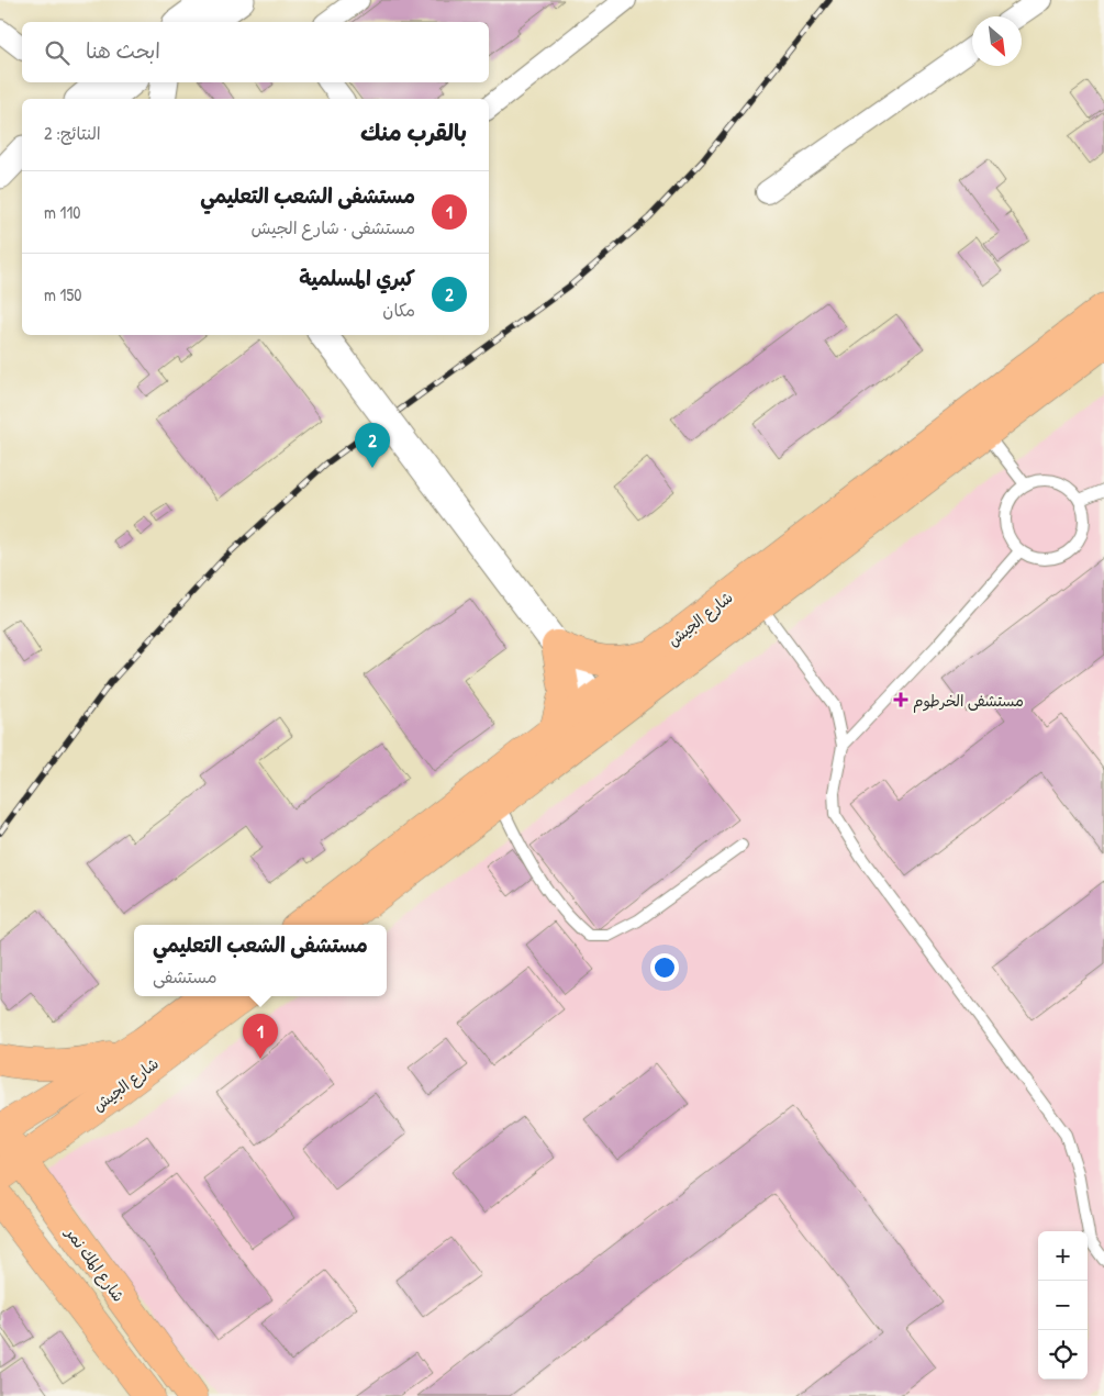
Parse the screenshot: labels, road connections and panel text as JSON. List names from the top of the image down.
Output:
{
  "streets": {
    "highway": ["شارع الجيش", "شارع المك نمر"]
  },
  "crossings": [
    ["شارع الجيش", "شارع المك نمر"]
  ],
  "places": {
    "health": ["مستشفى الخرطوم"]
  },
  "north": "bottom right",
  "page": {
    "search": "ابحث هنا",
    "heading": ["بالقرب منك", "النتائج: 2"],
    "list": [
      {
        "mark": "1",
        "name": "مستشفى الشعب التعليمي",
        "note": "مستشفى · شارع الجيش",
        "value": "110 m"
      },
      {
        "mark": "2",
        "name": "كبري المسلمية",
        "note": "مكان",
        "value": "150 m"
      }
    ],
    "pins": ["2", "1"],
    "popup": ["مستشفى الشعب التعليمي", "مستشفى"],
    "map_buttons": ["+", "−"]
  }
}
